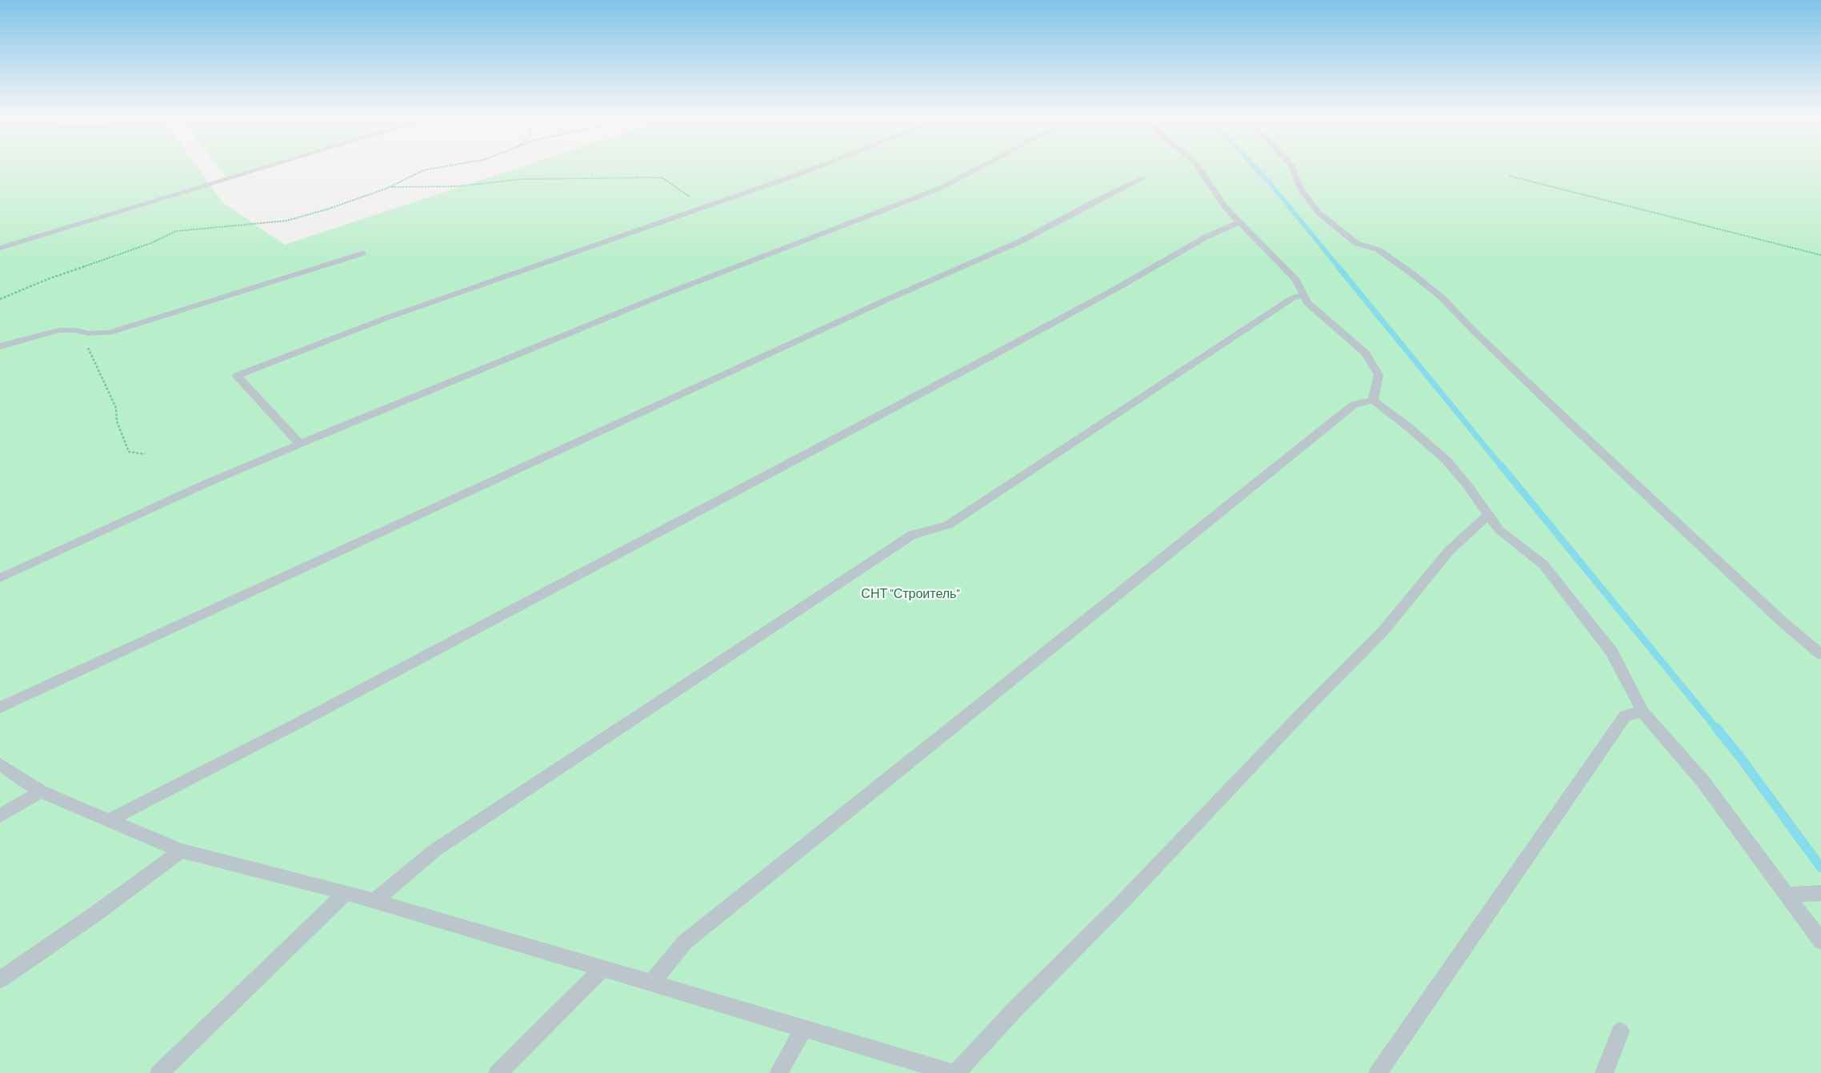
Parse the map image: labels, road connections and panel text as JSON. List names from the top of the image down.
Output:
{
  "parks": ["СНТ \"Строитель\""]
}
